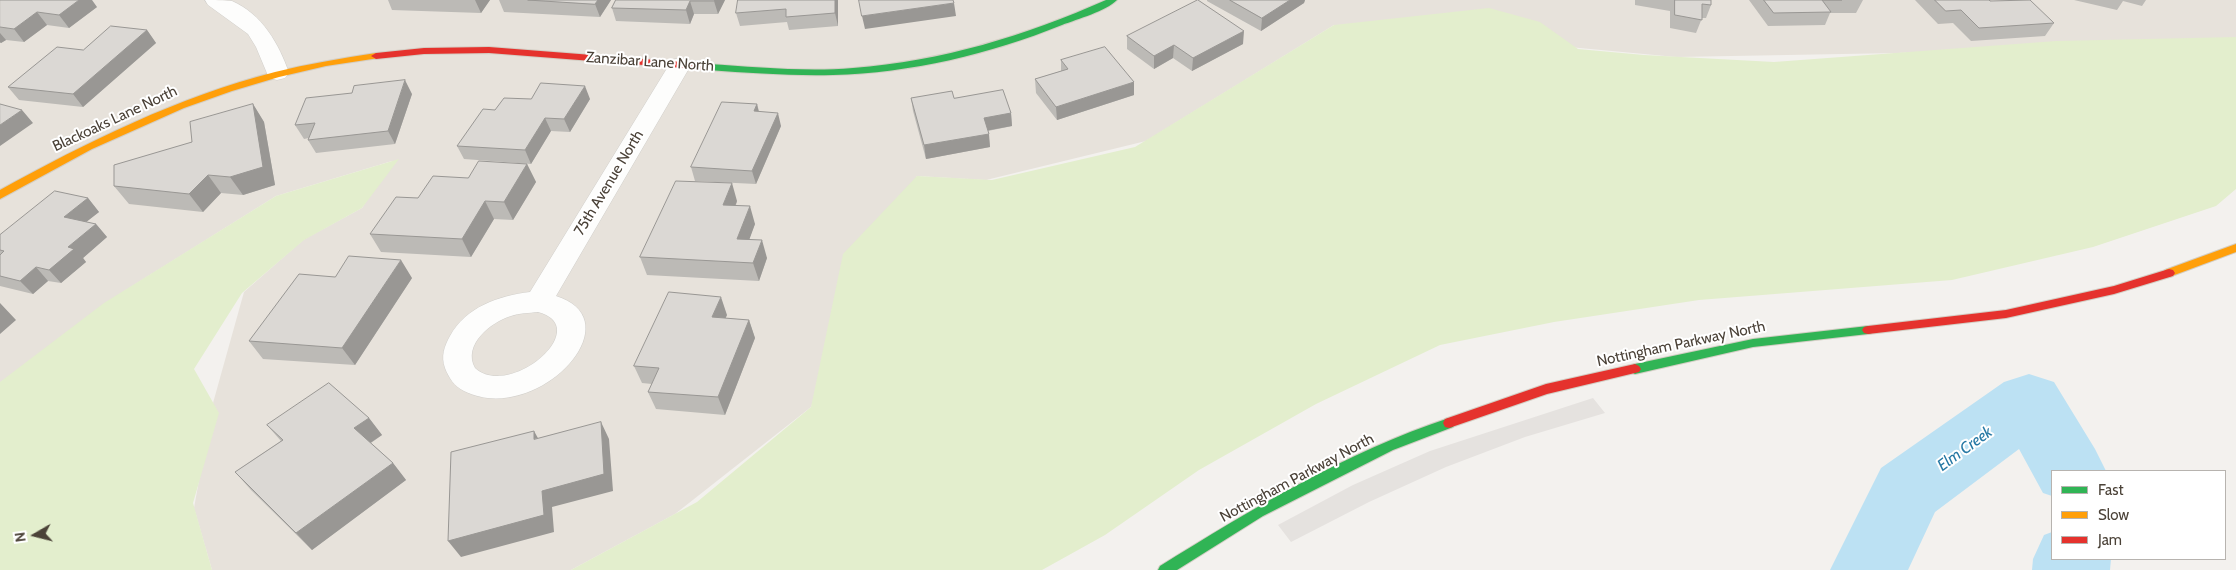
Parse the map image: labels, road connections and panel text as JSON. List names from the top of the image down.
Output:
{
  "streets": {
    "street": [
      "Zanzibar Lane North",
      "Blackoaks Lane North",
      "75th Avenue North",
      "Nottingham Parkway North"
    ]
  },
  "crossings": [
    ["Zanzibar Lane North", "Blackoaks Lane North"],
    ["Zanzibar Lane North", "75th Avenue North"]
  ],
  "water": ["Elm Creek"],
  "legend": ["Fast", "Slow", "Jam"],
  "north": "left"
}
